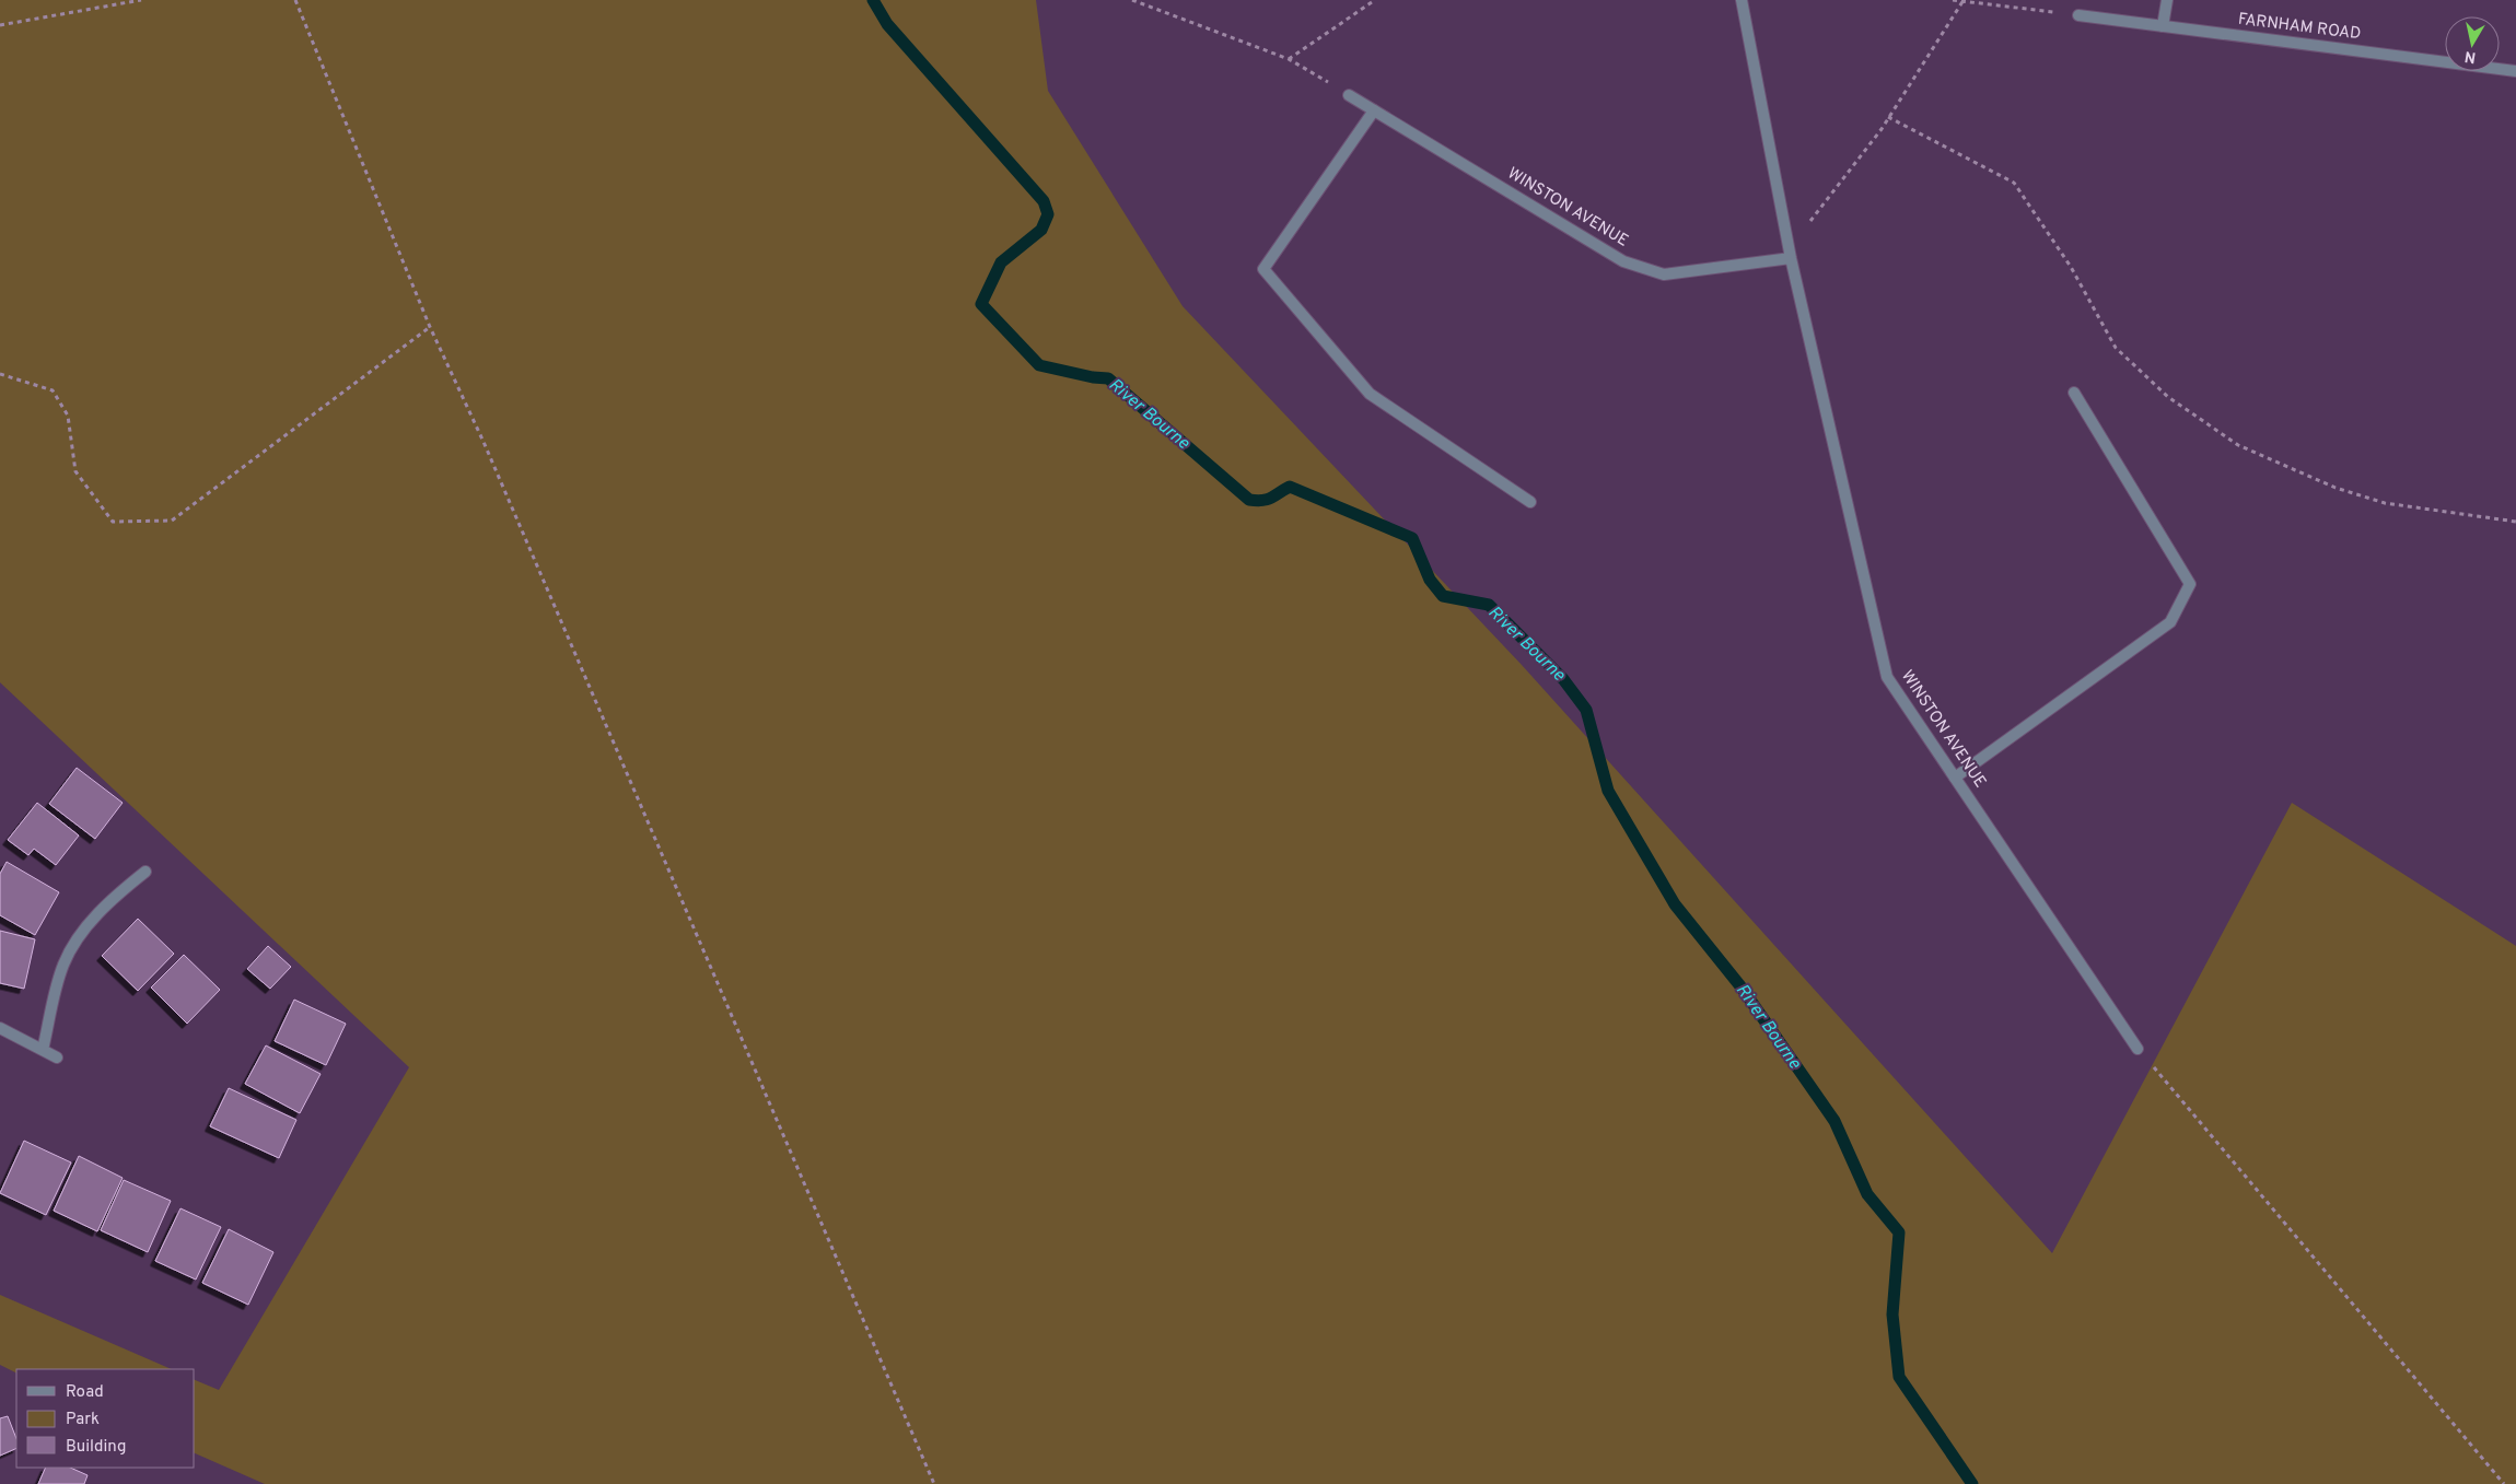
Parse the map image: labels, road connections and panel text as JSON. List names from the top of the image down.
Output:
{
  "streets": {
    "street": ["FARNHAM ROAD", "WINSTON AVENUE"]
  },
  "water": ["River Bourne"],
  "legend": ["Road", "Park", "Building"],
  "north": "bottom"
}
